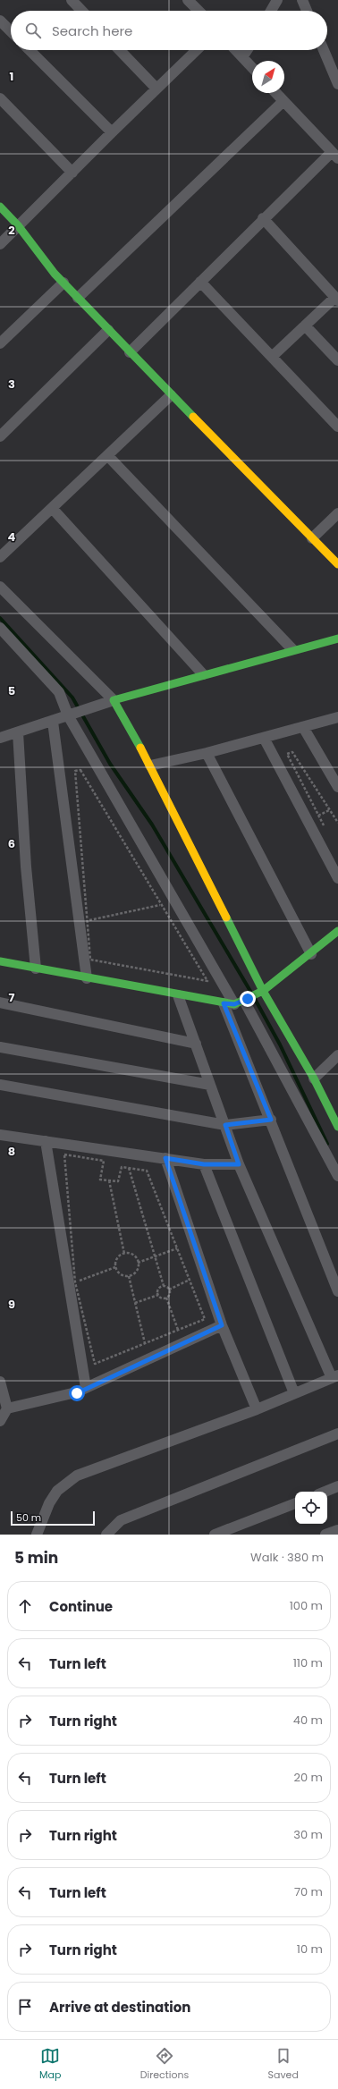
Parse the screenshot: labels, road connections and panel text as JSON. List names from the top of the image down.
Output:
{
  "scale_bar": "50 m",
  "north": "top right",
  "page": {
    "search": "Search here",
    "scale": "50 m",
    "heading": ["5 min", "Walk · 380 m"],
    "list": [
      ["Continue", "100 m"],
      ["Turn left", "110 m"],
      ["Turn right", "40 m"],
      ["Turn left", "20 m"],
      ["Turn right", "30 m"],
      ["Turn left", "70 m"],
      ["Turn right", "10 m"],
      "Arrive at destination"
    ],
    "nav": ["Map", "Directions", "Saved"]
  },
  "grid": {
    "rows": [
      "1",
      "2",
      "3",
      "4",
      "5",
      "6",
      "7",
      "8",
      "9"
    ]
  }
}
